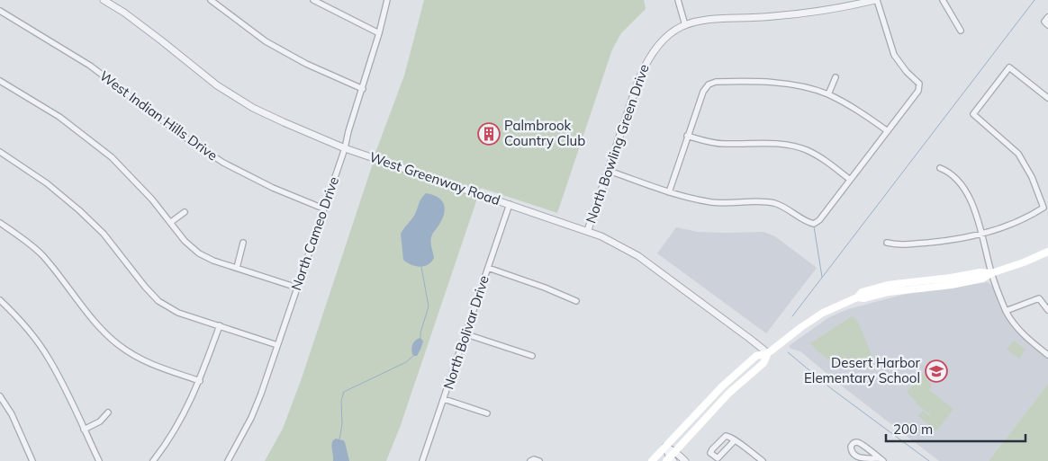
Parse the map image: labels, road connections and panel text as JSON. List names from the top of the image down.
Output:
{
  "streets": {
    "street": [
      "West Indian Hills Drive",
      "North Bowling Green Drive",
      "West Greenway Road",
      "North Cameo Drive",
      "North Bolivar Drive"
    ]
  },
  "crossings": [
    ["West Indian Hills Drive", "North Cameo Drive"],
    ["North Bowling Green Drive", "West Greenway Road"],
    ["West Greenway Road", "North Cameo Drive"],
    ["West Greenway Road", "North Bolivar Drive"]
  ],
  "places": {
    "building": ["Palmbrook Country Club"],
    "school or university": ["Desert Harbor Elementary School"]
  },
  "scale_bar": "200 m"
}
